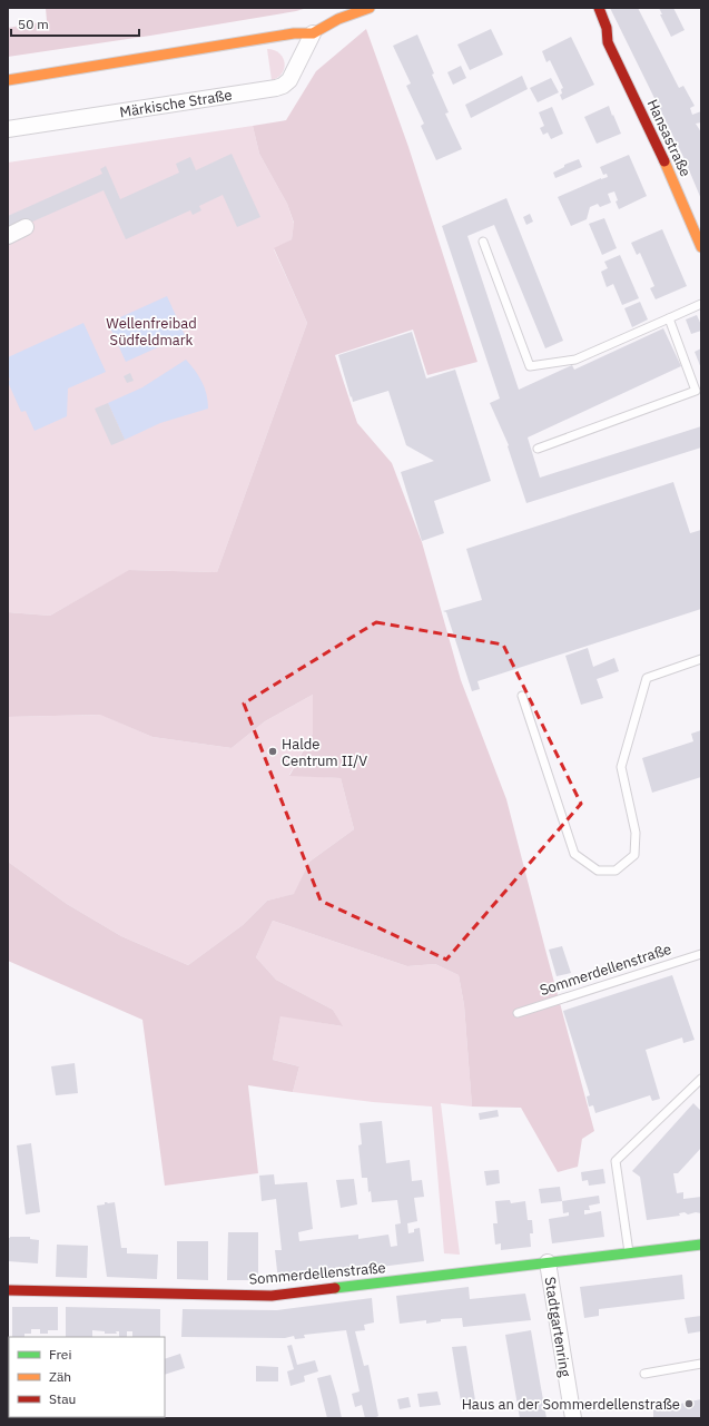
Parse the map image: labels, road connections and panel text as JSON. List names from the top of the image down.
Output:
{
  "streets": {
    "street": [
      "Märkische Straße",
      "Hansastraße",
      "Sommerdellenstraße",
      "Stadtgartenring"
    ]
  },
  "crossings": [
    ["Sommerdellenstraße", "Stadtgartenring"]
  ],
  "parks": ["Wellenfreibad Südfeldmark"],
  "places": ["Halde Centrum II/V", "Haus an der Sommerdellenstraße"],
  "legend": ["Frei", "Zäh", "Stau"],
  "scale_bar": "50 m"
}
